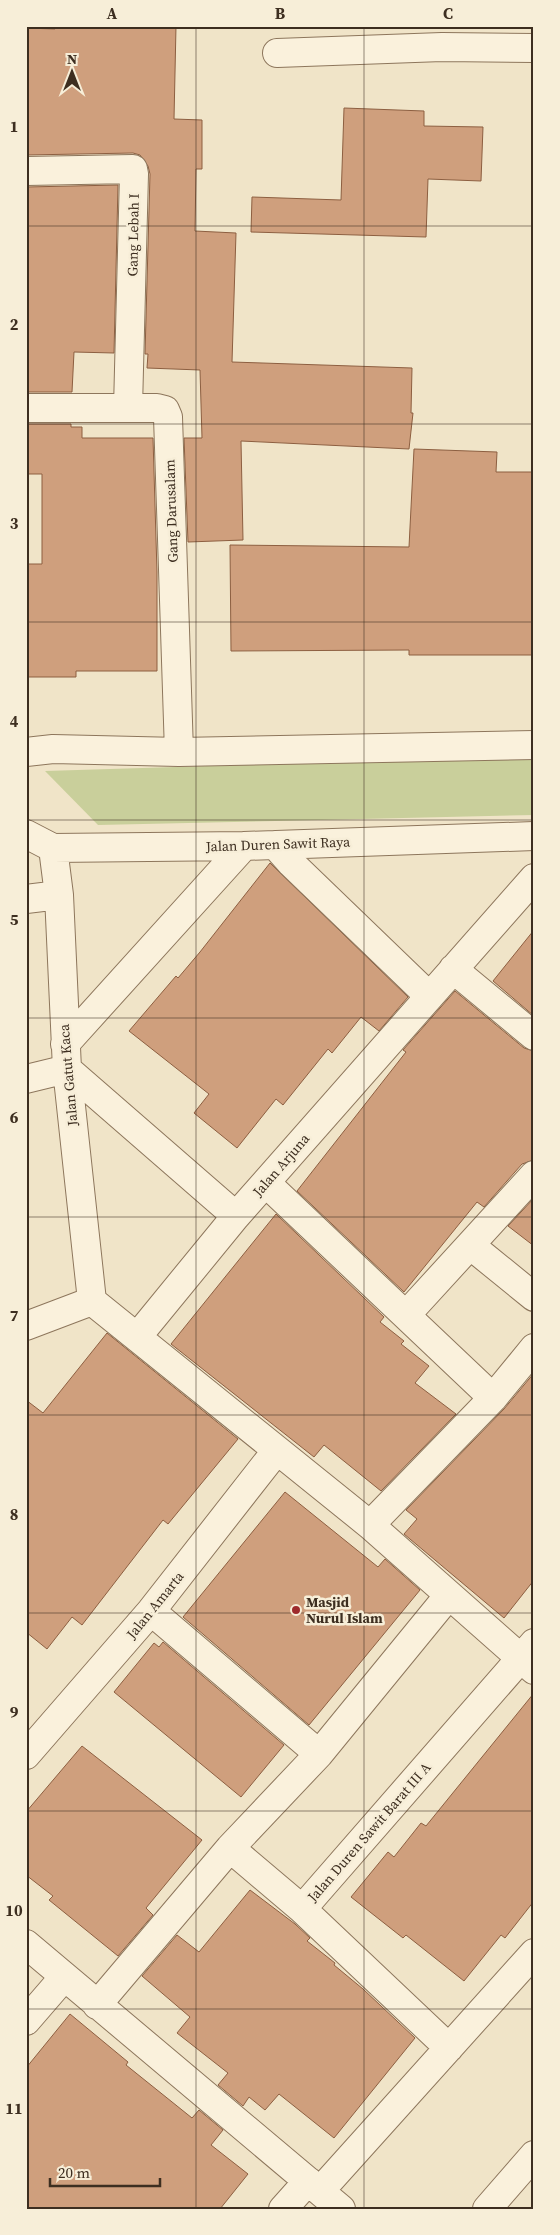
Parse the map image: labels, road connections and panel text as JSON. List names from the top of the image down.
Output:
{
  "streets": {
    "street": [
      "Gang Lebah I",
      "Gang Darusalam",
      "Jalan Duren Sawit Raya",
      "Jalan Gatut Kaca",
      "Jalan Arjuna",
      "Jalan Amarta",
      "Jalan Duren Sawit Barat III A"
    ]
  },
  "crossings": [
    ["Gang Lebah I", "Gang Darusalam"],
    ["Jalan Duren Sawit Raya", "Jalan Gatut Kaca"]
  ],
  "places": ["Masjid Nurul Islam"],
  "scale_bar": "20 m",
  "north": "top",
  "grid": {
    "columns": ["A", "B", "C"],
    "rows": [
      "1",
      "2",
      "3",
      "4",
      "5",
      "6",
      "7",
      "8",
      "9",
      "10",
      "11"
    ]
  }
}
